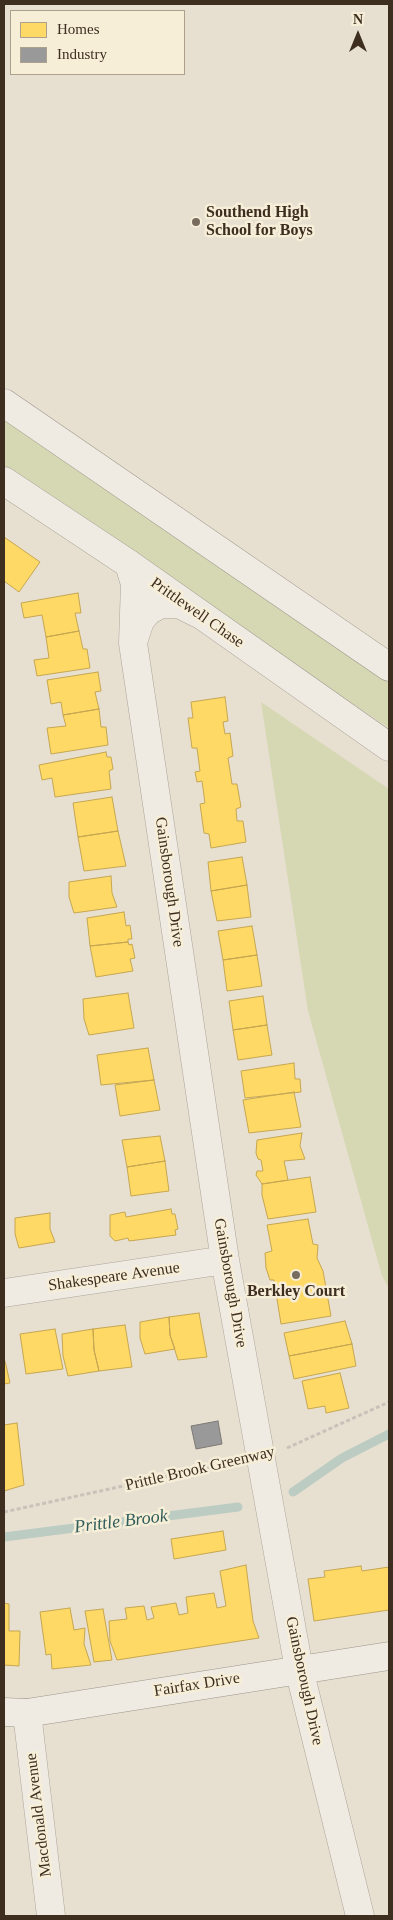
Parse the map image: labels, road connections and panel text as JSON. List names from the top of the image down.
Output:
{
  "streets": {
    "street": [
      "Prittlewell Chase",
      "Gainsborough Drive",
      "Shakespeare Avenue",
      "Fairfax Drive",
      "Macdonald Avenue"
    ],
    "path": ["Prittle Brook Greenway"]
  },
  "crossings": [
    ["Prittlewell Chase", "Gainsborough Drive"],
    ["Gainsborough Drive", "Shakespeare Avenue"],
    ["Gainsborough Drive", "Prittle Brook Greenway"],
    ["Gainsborough Drive", "Fairfax Drive"],
    ["Fairfax Drive", "Macdonald Avenue"]
  ],
  "water": ["Prittle Brook"],
  "places": ["Southend High School for Boys", "Berkley Court"],
  "legend": ["Homes", "Industry"],
  "north": "top"
}
